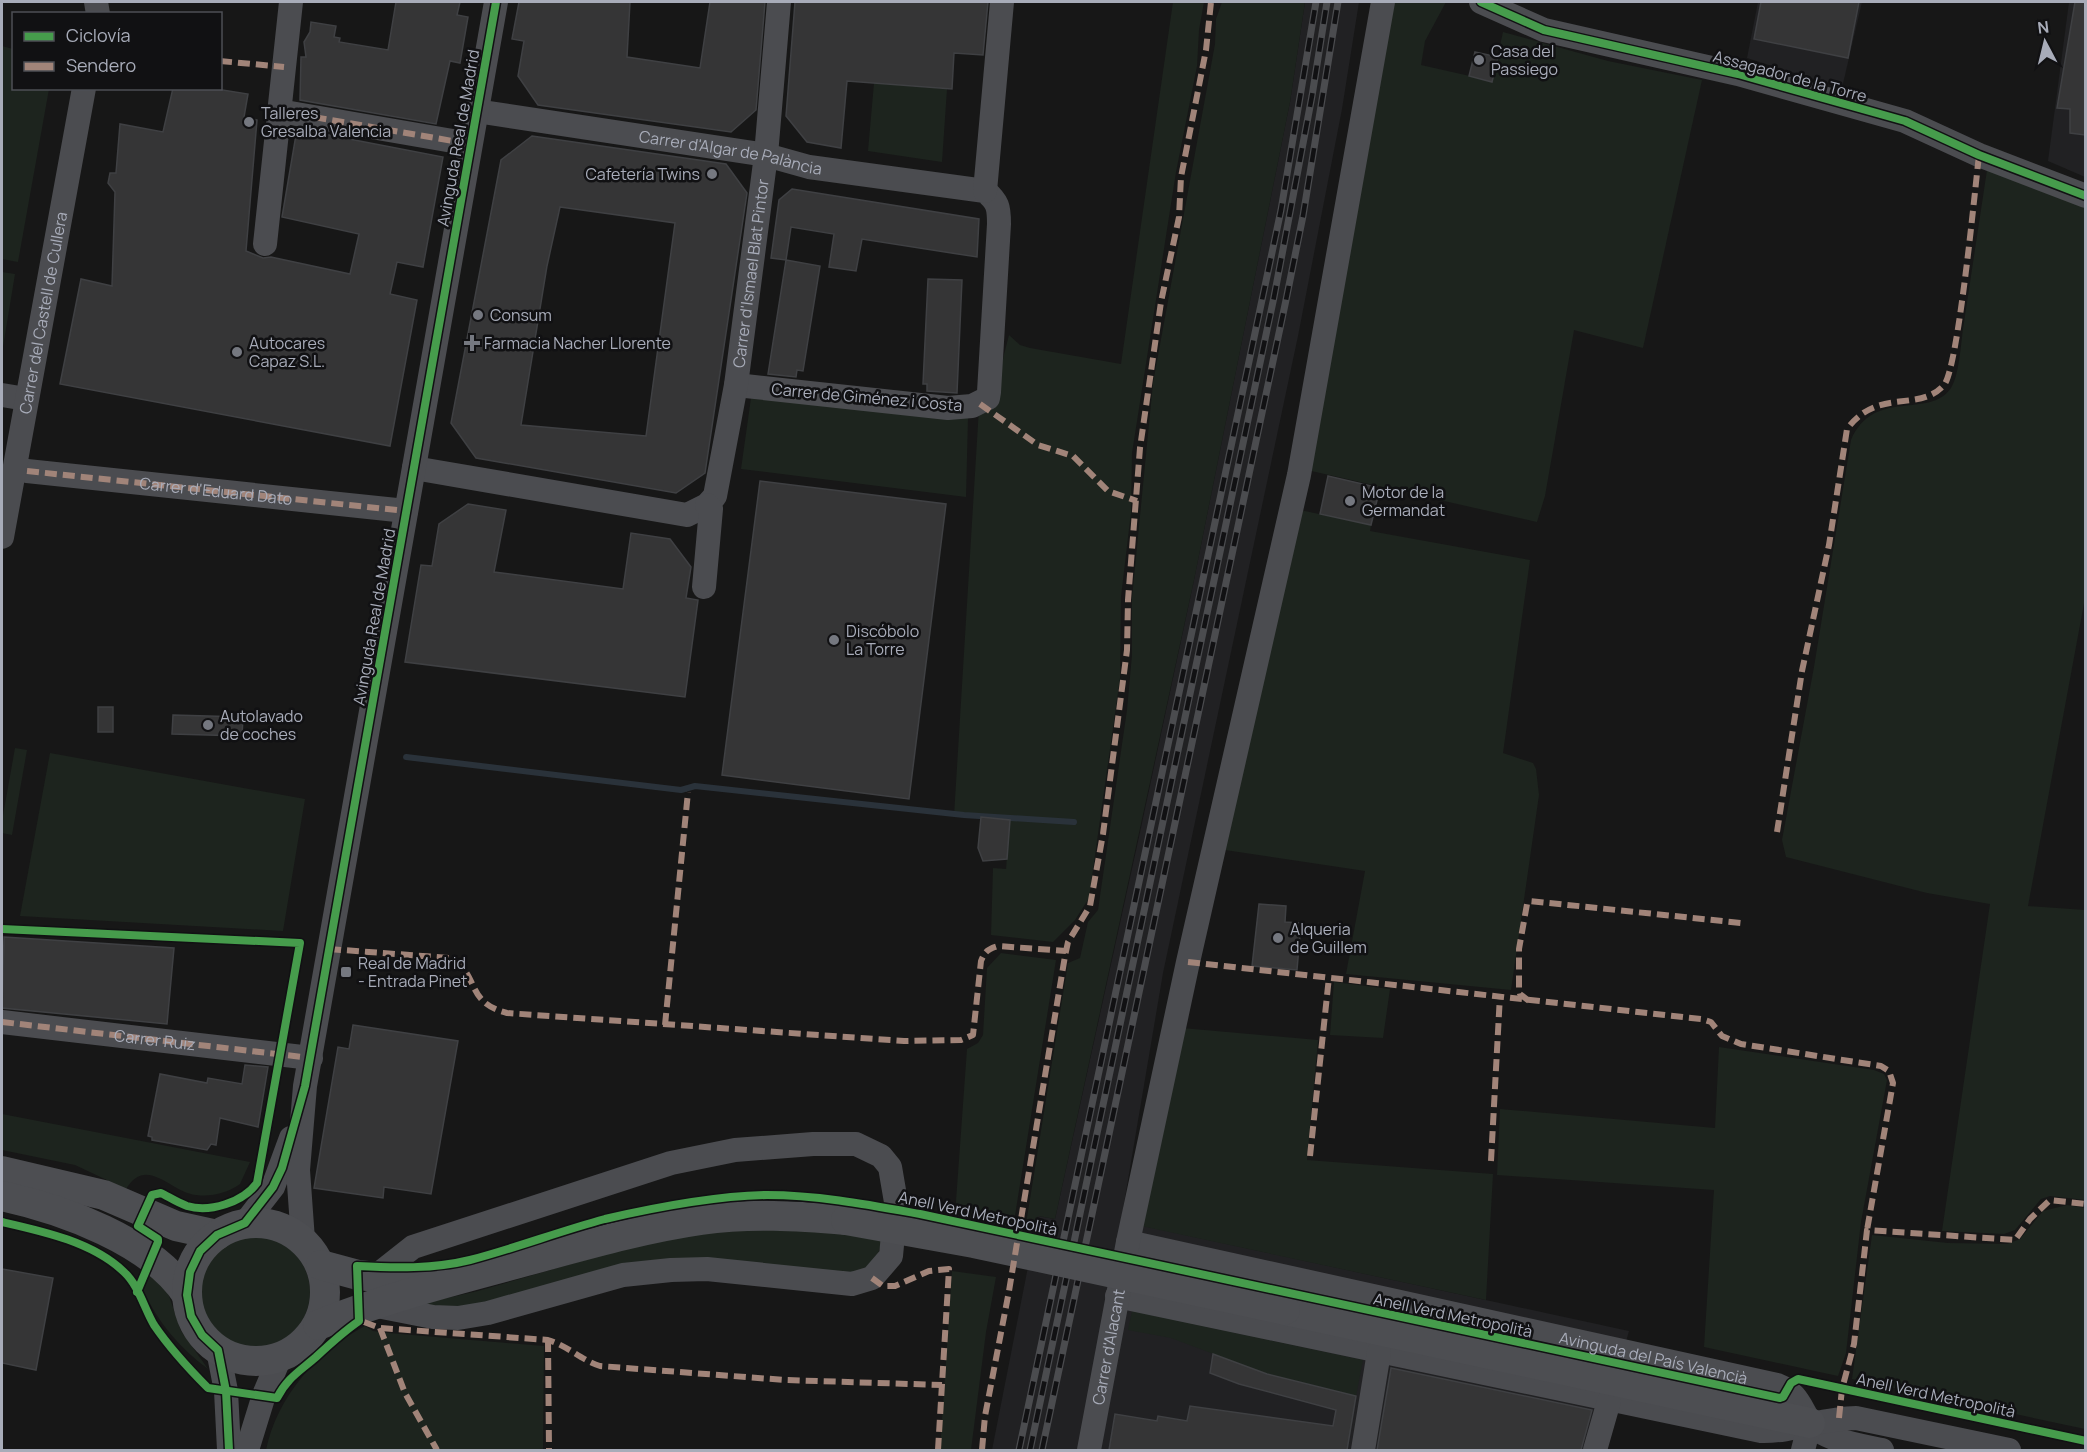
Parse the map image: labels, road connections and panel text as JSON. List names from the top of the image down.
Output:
{
  "streets": {
    "street": [
      "Assagador de la Torre",
      "Avinguda Real de Madrid",
      "Carrer d'Algar de Palància",
      "Carrer d'Ismael Blat Pintor",
      "Carrer del Castell de Cullera",
      "Carrer de Giménez i Costa",
      "Carrer d'Eduard Dato",
      "Carrer Ruiz",
      "Carrer d'Alacant",
      "Avinguda del País Valencià"
    ],
    "cycle path": ["Anell Verd Metropolità"]
  },
  "crossings": [
    ["Avinguda Real de Madrid", "Carrer d'Algar de Palància"],
    ["Avinguda Real de Madrid", "Carrer d'Eduard Dato"],
    ["Avinguda Real de Madrid", "Carrer Ruiz"],
    ["Carrer d'Algar de Palància", "Carrer d'Ismael Blat Pintor"],
    ["Carrer d'Algar de Palància", "Carrer de Giménez i Costa"],
    ["Carrer d'Ismael Blat Pintor", "Carrer de Giménez i Costa"],
    ["Carrer d'Alacant", "Avinguda del País Valencià"]
  ],
  "places": {
    "other": [
      "Casa del Passiego",
      "Talleres Gresalba Valencia",
      "Cafetería Twins",
      "Consum",
      "Autocares Capaz S.L.",
      "Motor de la Germandat",
      "Discóbolo La Torre",
      "Autolavado de coches",
      "Alqueria de Guillem"
    ],
    "health": ["Farmacia Nacher Llorente"],
    "transit": ["Real de Madrid - Entrada Pinet"]
  },
  "legend": ["Ciclovía", "Sendero"],
  "north": "top"
}
